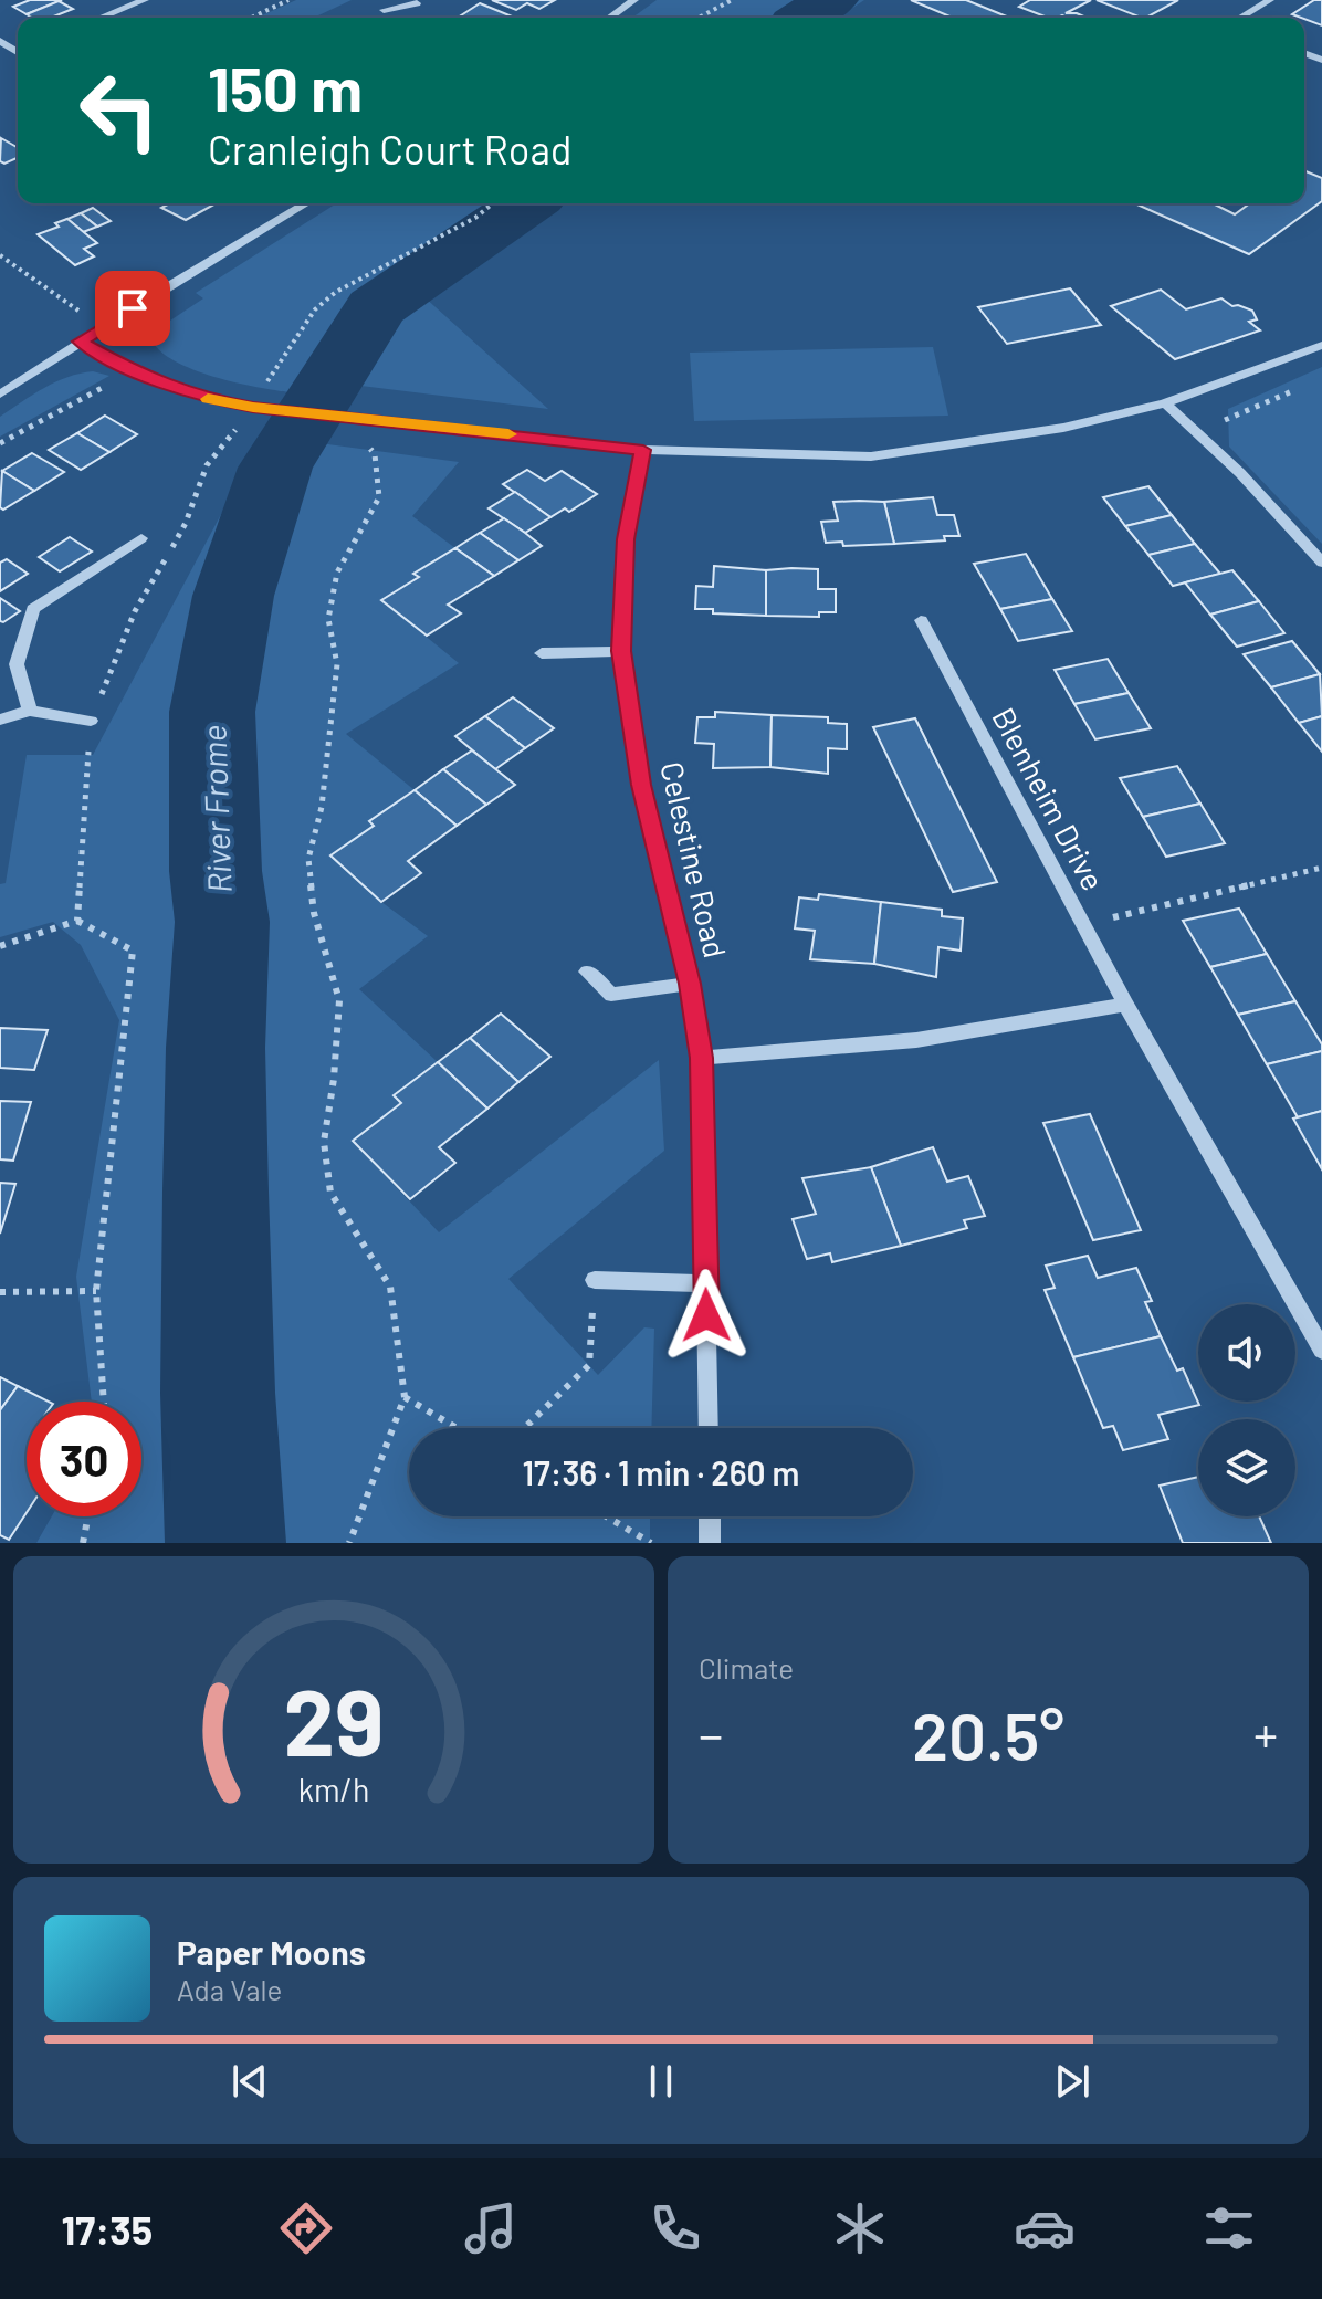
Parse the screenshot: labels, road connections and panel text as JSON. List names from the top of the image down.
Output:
{
  "streets": {
    "street": ["Blenheim Drive", "Celestine Road"]
  },
  "water": ["River Frome"],
  "page": {
    "turn": ["150 m", "Cranleigh Court Road"],
    "limit": "30",
    "trip": "17:36 · 1 min · 260 m",
    "tile": "Climate",
    "heat": ["−", "20.5°", "+"],
    "song": ["Paper Moons", "Ada Vale"],
    "tabs": "17:35",
    "gauge": ["29", "km/h"]
  }
}
